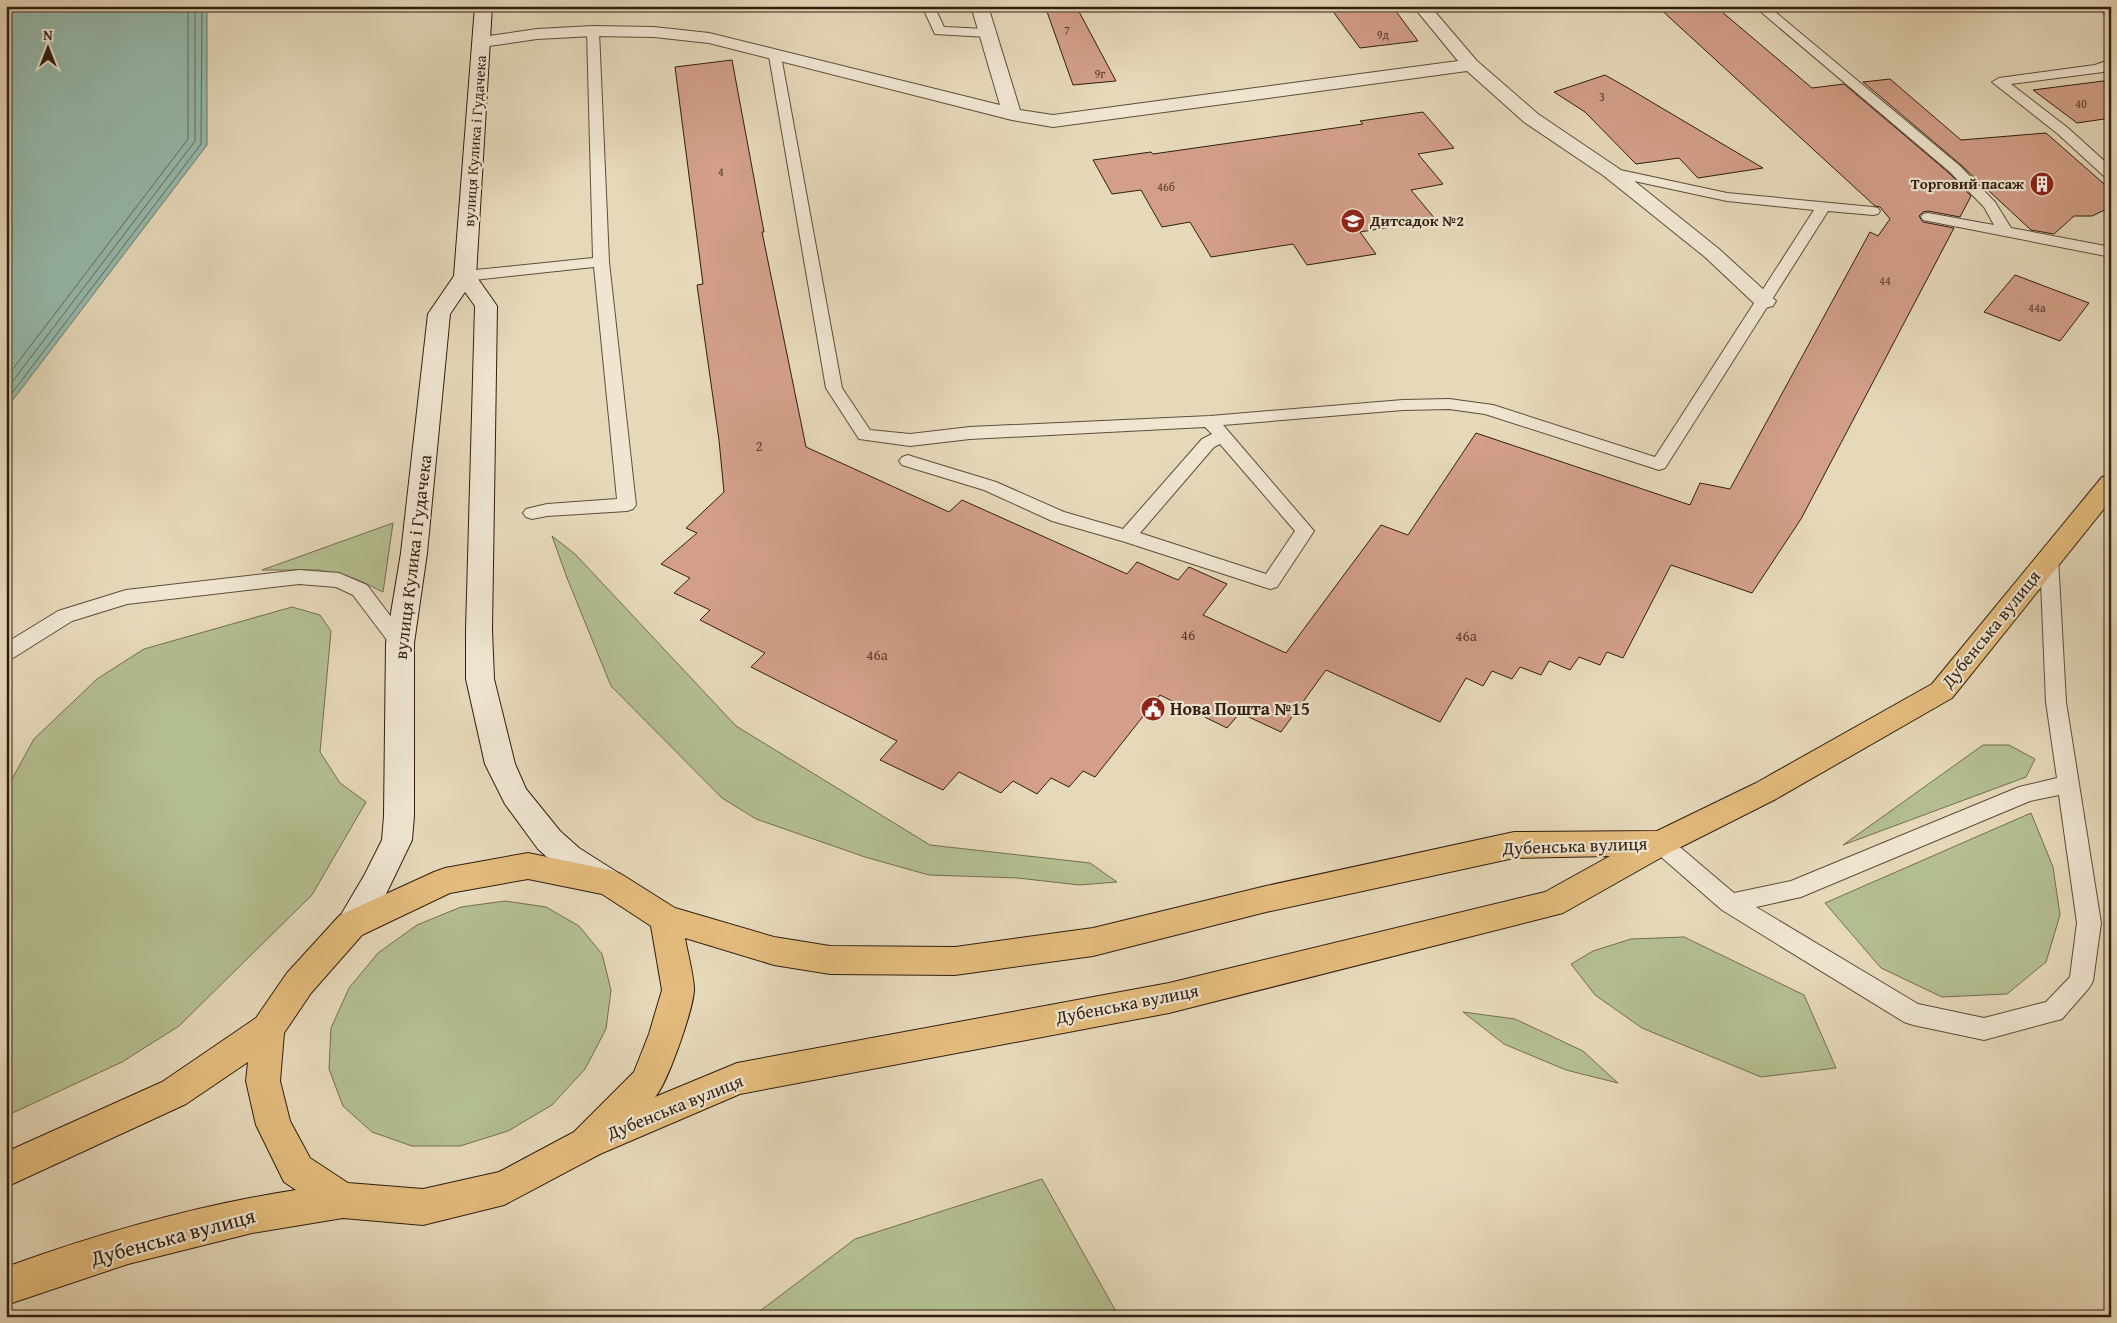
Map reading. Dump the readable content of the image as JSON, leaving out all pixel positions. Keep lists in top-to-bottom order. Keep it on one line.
{"streets":{"main road":["Дубенська вулиця"],"street":["вулиця Кулика і Гудачека"]},"places":{"building":["Торговий пасаж"],"school or university":["Дитсадок №2"],"public building":["Нова Пошта №15"]},"house_numbers":["7","9д","9г","3","40","4","46б","44","44а","2","46","46а","46а"],"north":"top"}
